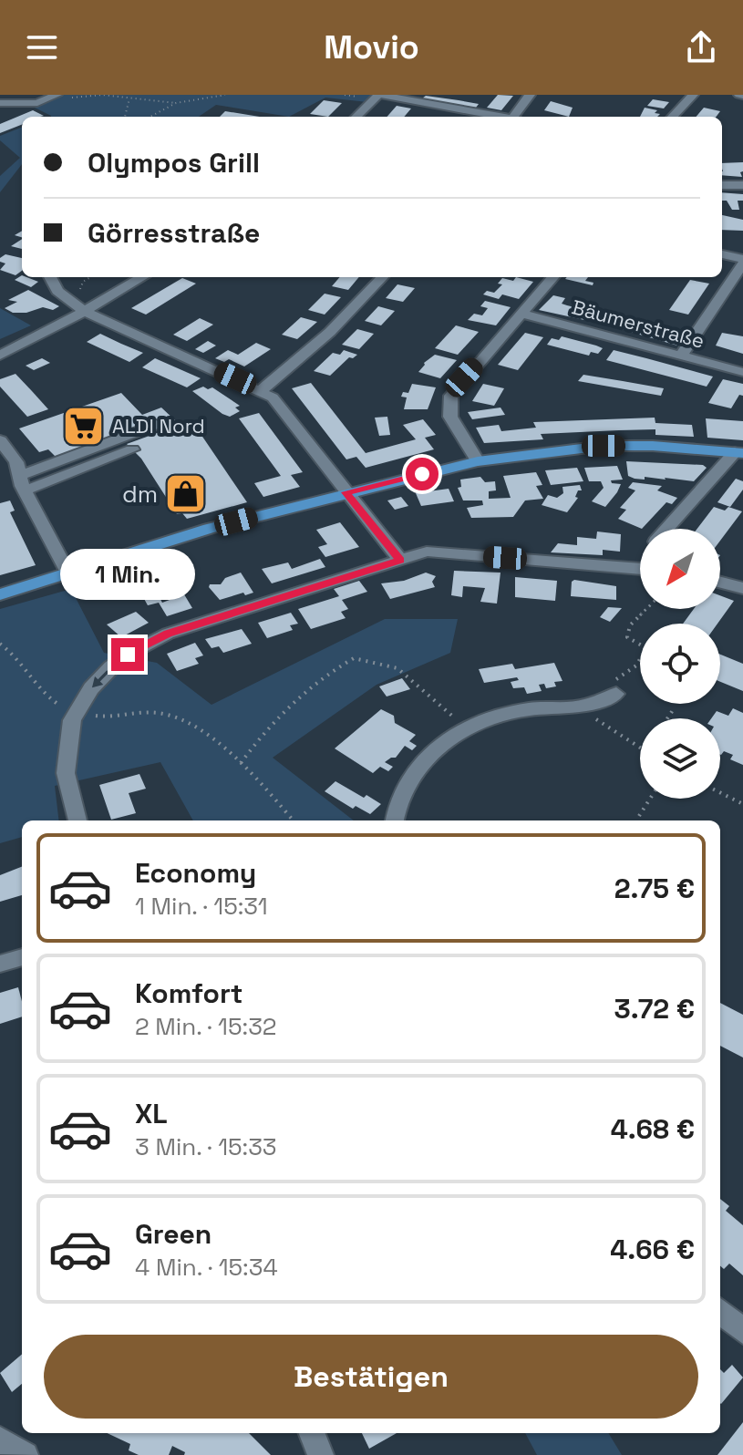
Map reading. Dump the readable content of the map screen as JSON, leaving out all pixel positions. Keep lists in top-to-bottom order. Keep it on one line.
{"streets":{"street":["Bäumerstraße"]},"places":{"supermarket":["ALDI Nord"],"shop":["dm"]},"north":"bottom left","page":{"header":"Movio","banner":["Olympos Grill","Görresstraße"],"bubble":"1 Min.","list":[{"name":"Economy","note":"1 Min. · 15:31","value":"2.75 €"},{"name":"Komfort","note":"2 Min. · 15:32","value":"3.72 €"},{"name":"XL","note":"3 Min. · 15:33","value":"4.68 €"},{"name":"Green","note":"4 Min. · 15:34","value":"4.66 €"}],"buttons":"Bestätigen"}}
